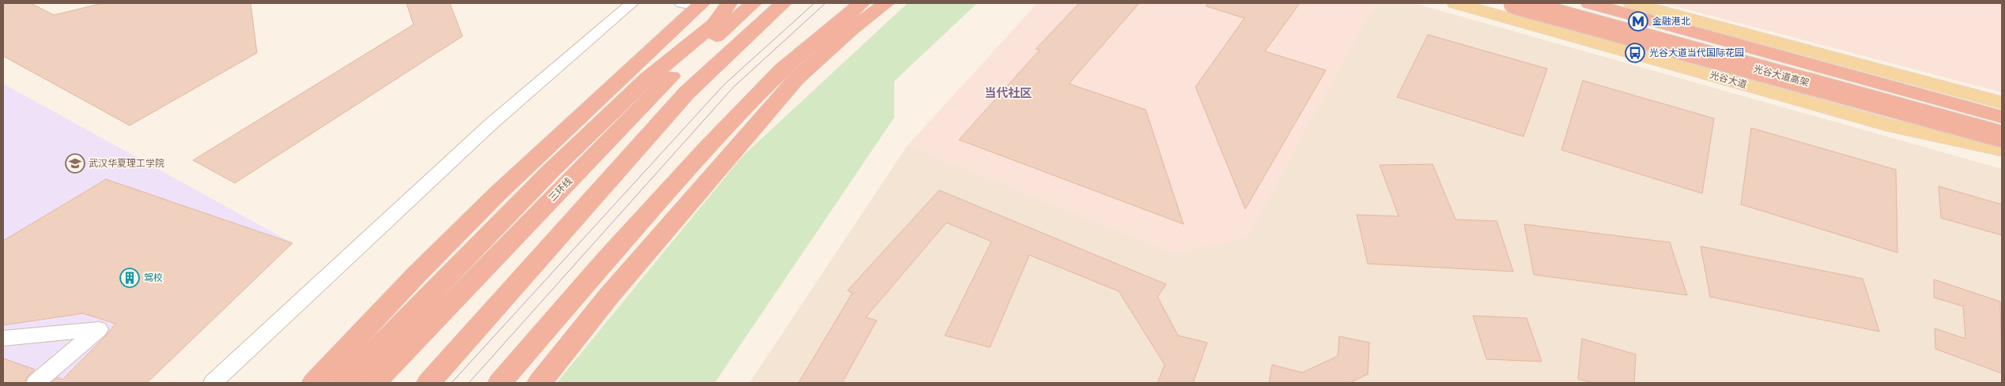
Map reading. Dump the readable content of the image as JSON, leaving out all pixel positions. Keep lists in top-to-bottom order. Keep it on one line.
{"streets":{"highway":["光谷大道高架","三环线"],"main road":["光谷大道"]},"districts":["当代社区"],"places":{"metro station":["金融港北"],"bus stop":["光谷大道当代国际花园"],"school or university":["武汉华夏理工学院"],"building":["驾校"]}}
